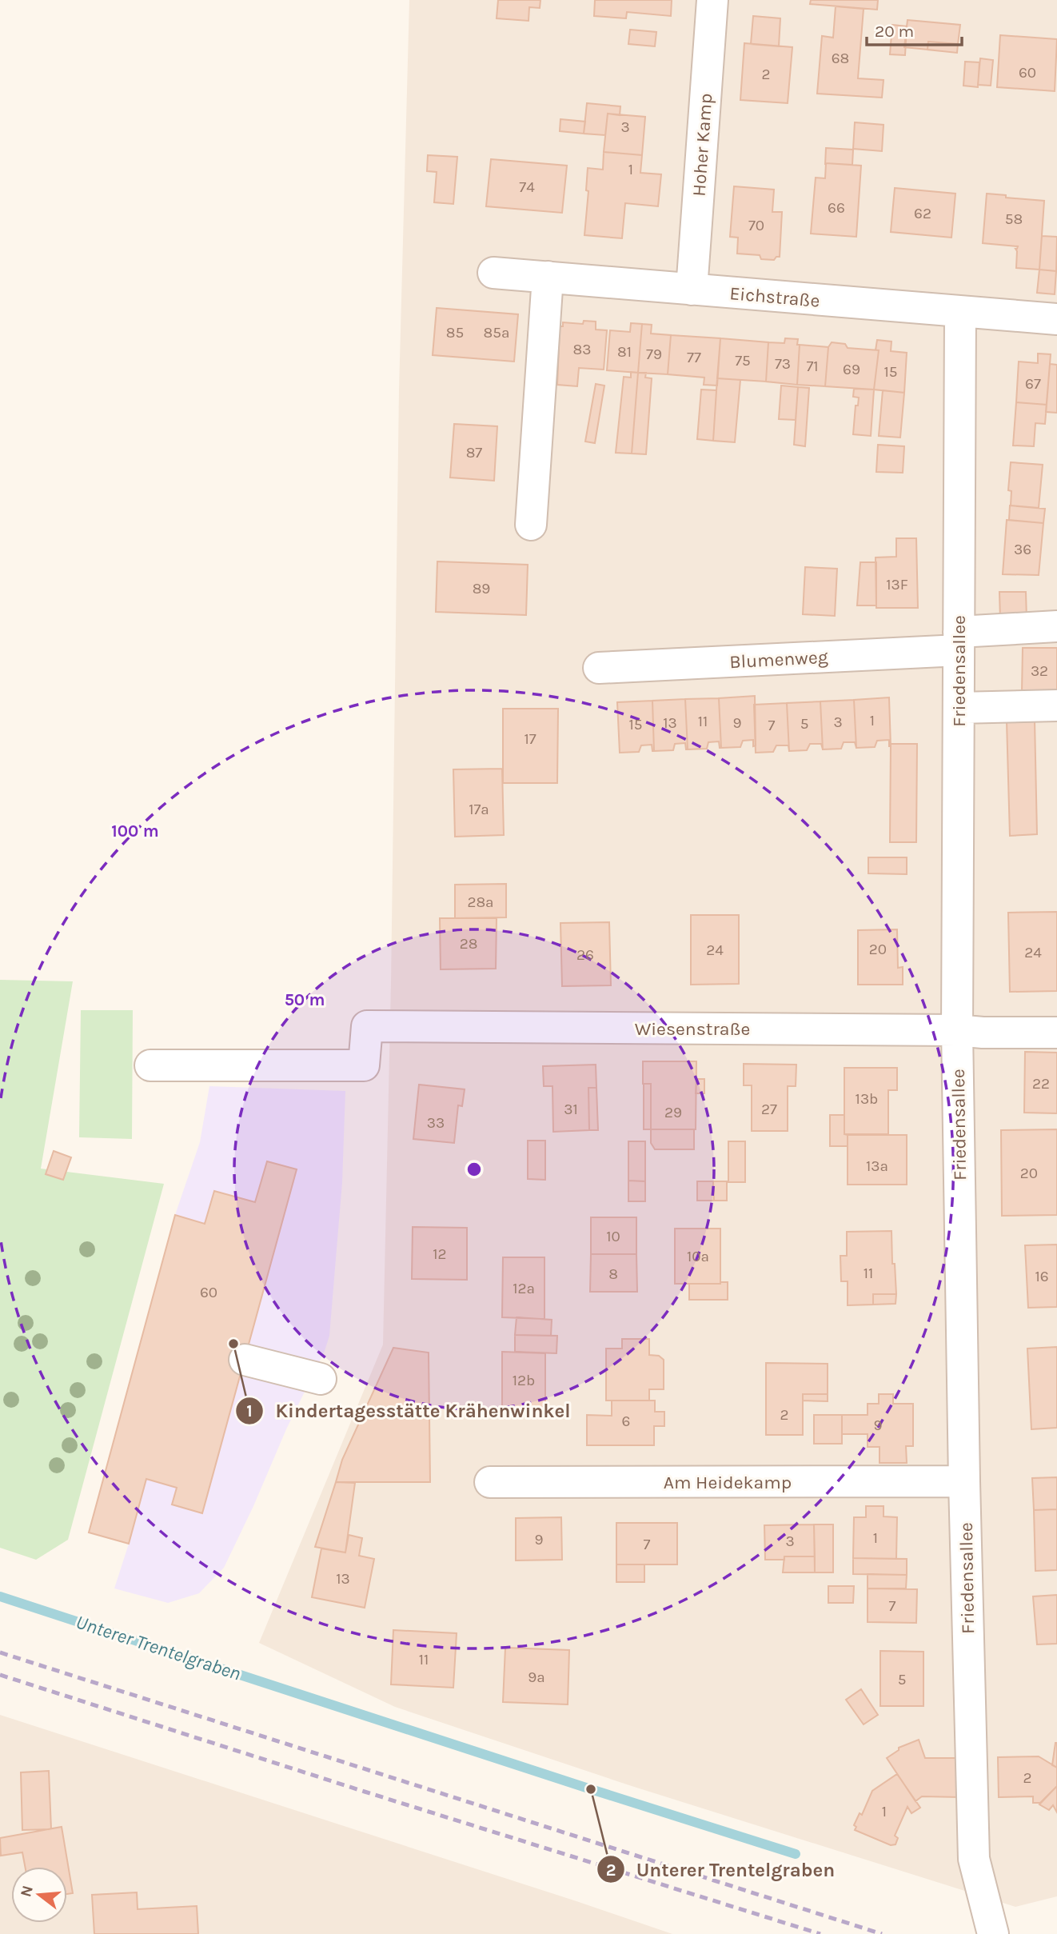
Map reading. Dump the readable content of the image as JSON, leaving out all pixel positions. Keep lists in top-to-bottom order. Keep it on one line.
{"streets":{"street":["Hoher Kamp","Eichstraße","Blumenweg","Friedensallee","Wiesenstraße","Am Heidekamp"]},"crossings":[["Hoher Kamp","Eichstraße"],["Eichstraße","Friedensallee"],["Blumenweg","Friedensallee"],["Friedensallee","Wiesenstraße"],["Friedensallee","Am Heidekamp"]],"water":["Unterer Trentelgraben"],"places":["Kindertagesstätte Krähenwinkel","Unterer Trentelgraben"],"house_numbers":["68","60","2","3","1","74","66","62","58","70","85","85a","83","81","79","77","75","73","71","69","15","67","87","36","13F","89","32","1","11","3","13","9","5","15","7","17","17a","28a","28","20","24","24","26","22","13b","31","27","29","33","13a","20","10","12","10a","11","8","16","12a","60","12b","2","6","9","1","9","3","7","13","7","11","9a","5","2","1"],"scale_bar":"20 m","north":"left","rings":["100 m","50 m"]}
